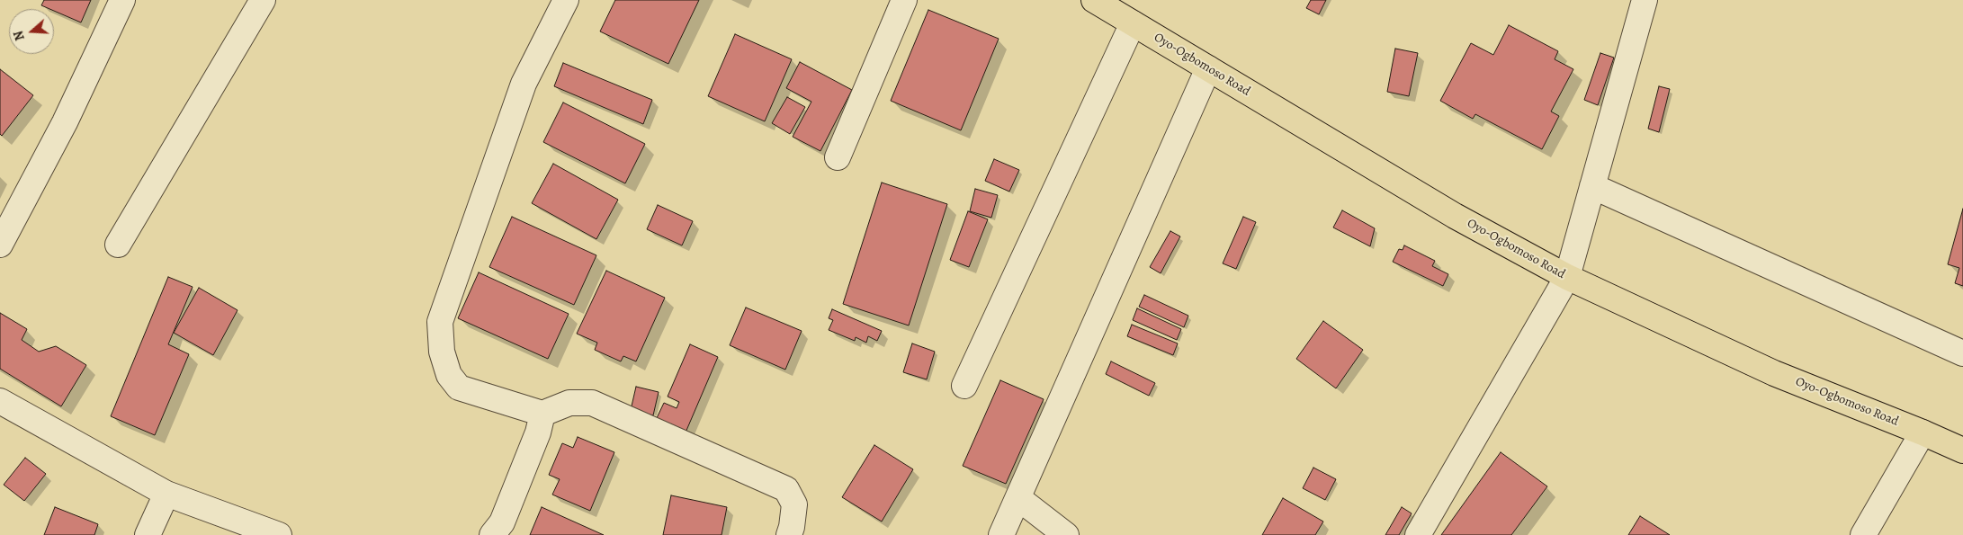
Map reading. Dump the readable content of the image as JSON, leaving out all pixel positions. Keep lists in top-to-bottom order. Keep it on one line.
{"streets":{"highway":["Oyo-Ogbomoso Road"]},"north":"left"}
